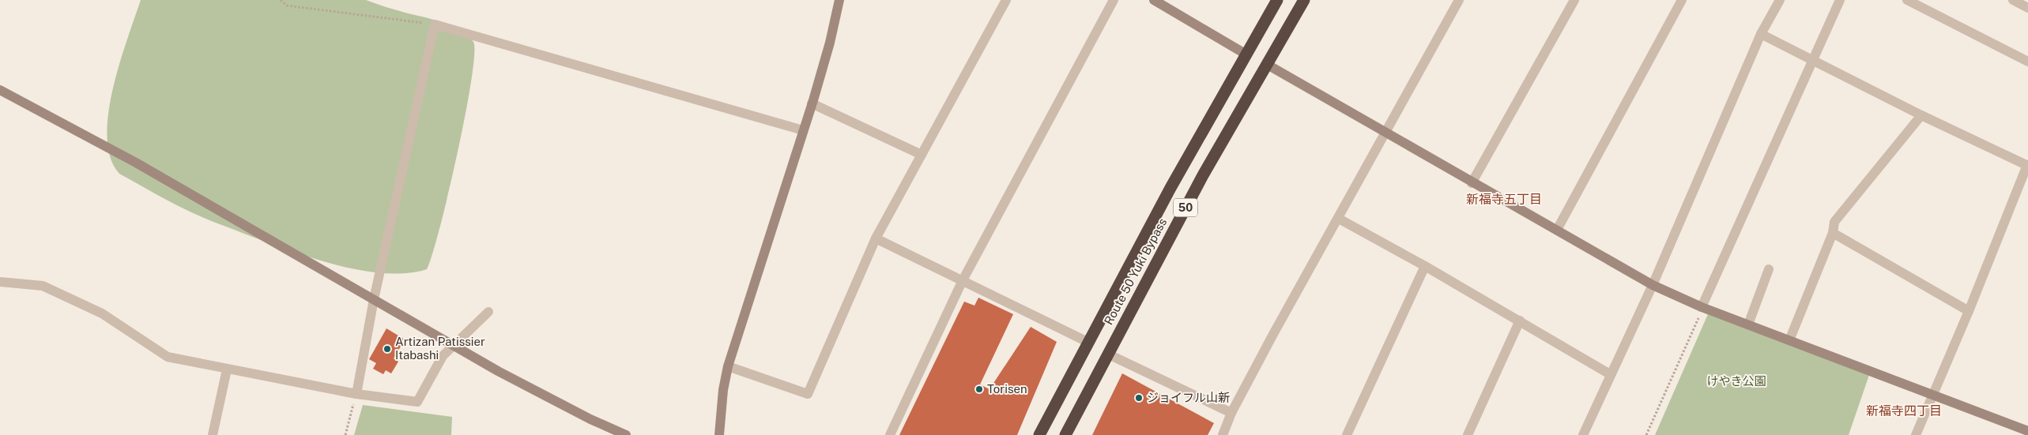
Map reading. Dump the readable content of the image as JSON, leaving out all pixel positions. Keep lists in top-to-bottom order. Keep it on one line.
{"streets":{"highway":["50","Route 50 Yuki Bypass"]},"districts":["新福寺五丁目","新福寺四丁目"],"parks":["けやき公園"],"places":["Artizan Patissier Itabashi","Torisen","ジョイフル山新"]}
